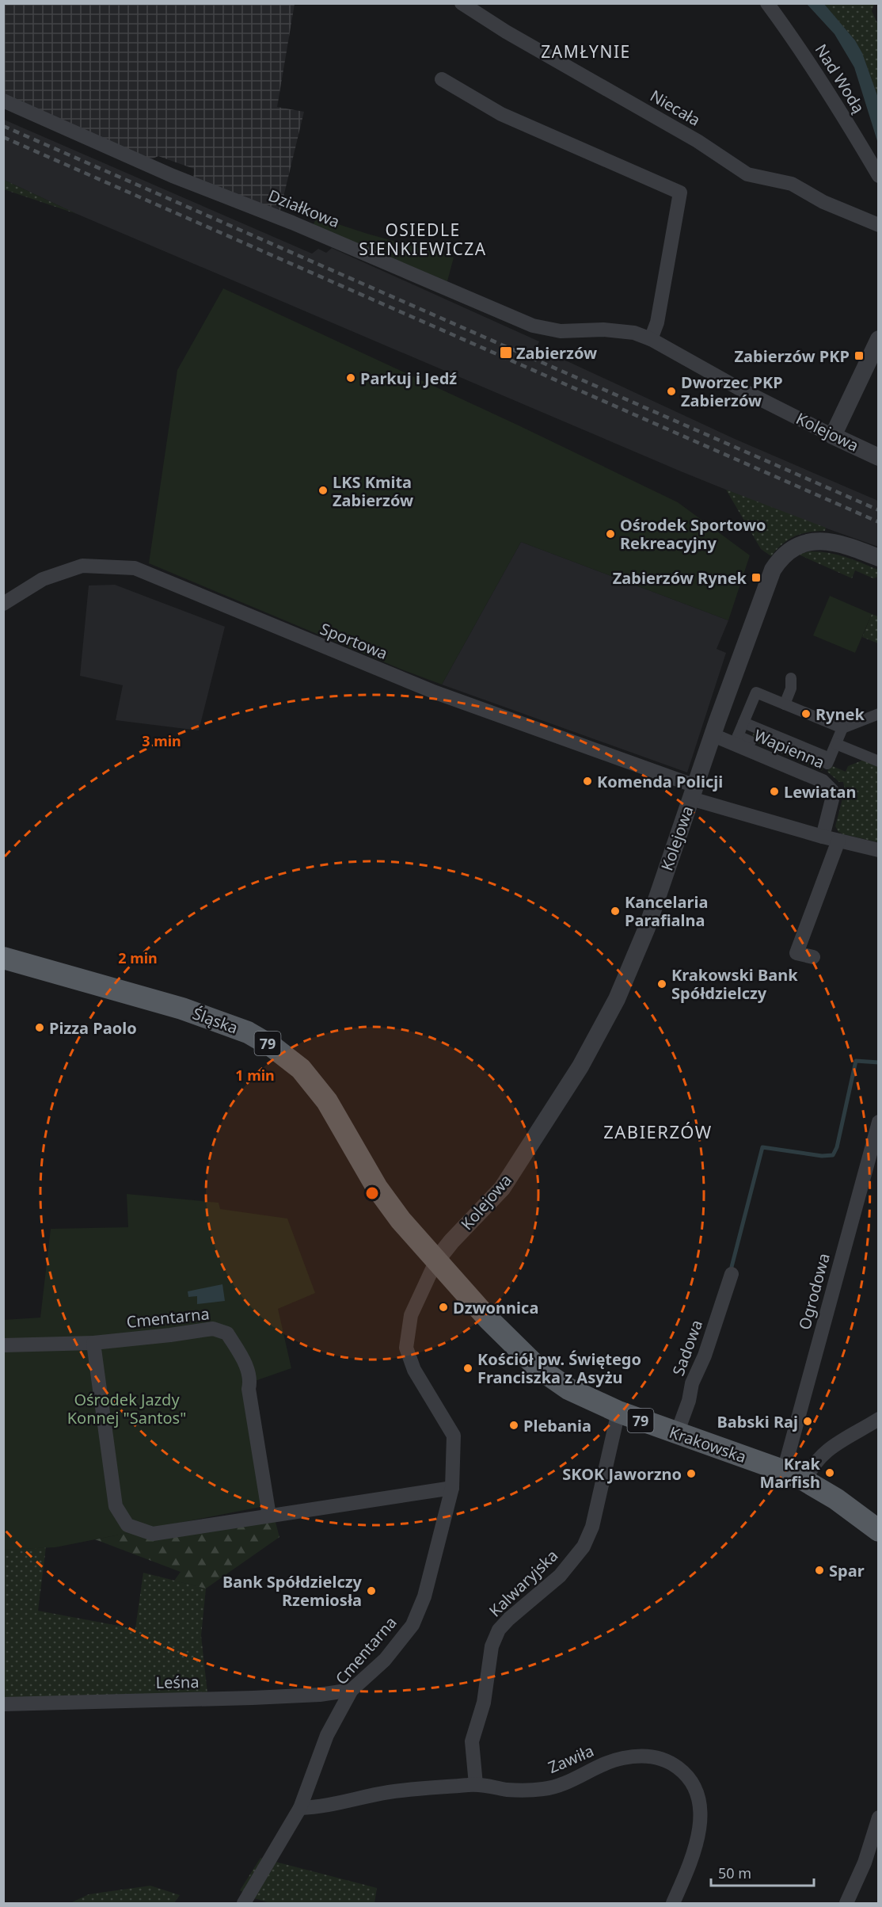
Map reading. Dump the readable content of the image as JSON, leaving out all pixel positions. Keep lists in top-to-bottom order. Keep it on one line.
{"streets":{"main road":["Śląska","79","Krakowska"],"street":["Nad Wodą","Niecała","Działkowa","Kolejowa","Sportowa","Wapienna","Ogrodowa","Cmentarna","Sadowa","Kalwaryjska","Leśna","Zawiła"]},"crossings":[["Działkowa","Kolejowa"],["Kolejowa","Sportowa"],["Kolejowa","Wapienna"],["Kolejowa","Śląska"],["Kolejowa","Cmentarna"],["Kolejowa","Krakowska"],["Śląska","Cmentarna"],["Śląska","Krakowska"],["Ogrodowa","Krakowska"],["Cmentarna","Krakowska"],["Cmentarna","Leśna"],["Cmentarna","Zawiła"],["Sadowa","Krakowska"],["Krakowska","Kalwaryjska"],["Kalwaryjska","Zawiła"]],"districts":["ZAMŁYNIE","OSIEDLE SIENKIEWICZA","ZABIERZÓW"],"parks":["Ośrodek Jazdy Konnej \"Santos\""],"places":{"transit":["Zabierzów","Zabierzów PKP","Zabierzów Rynek"],"other":["Parkuj i Jedź","Dworzec PKP Zabierzów","LKS Kmita Zabierzów","Ośrodek Sportowo Rekreacyjny","Rynek","Komenda Policji","Lewiatan","Kancelaria Parafialna","Krakowski Bank Spółdzielczy","Pizza Paolo","Dzwonnica","Kościół pw. Świętego Franciszka z Asyżu","Babski Raj","Plebania","Krak Marfish","SKOK Jaworzno","Spar","Bank Spółdzielczy Rzemiosła"]},"scale_bar":"50 m","rings":["3 min","2 min","1 min"]}
